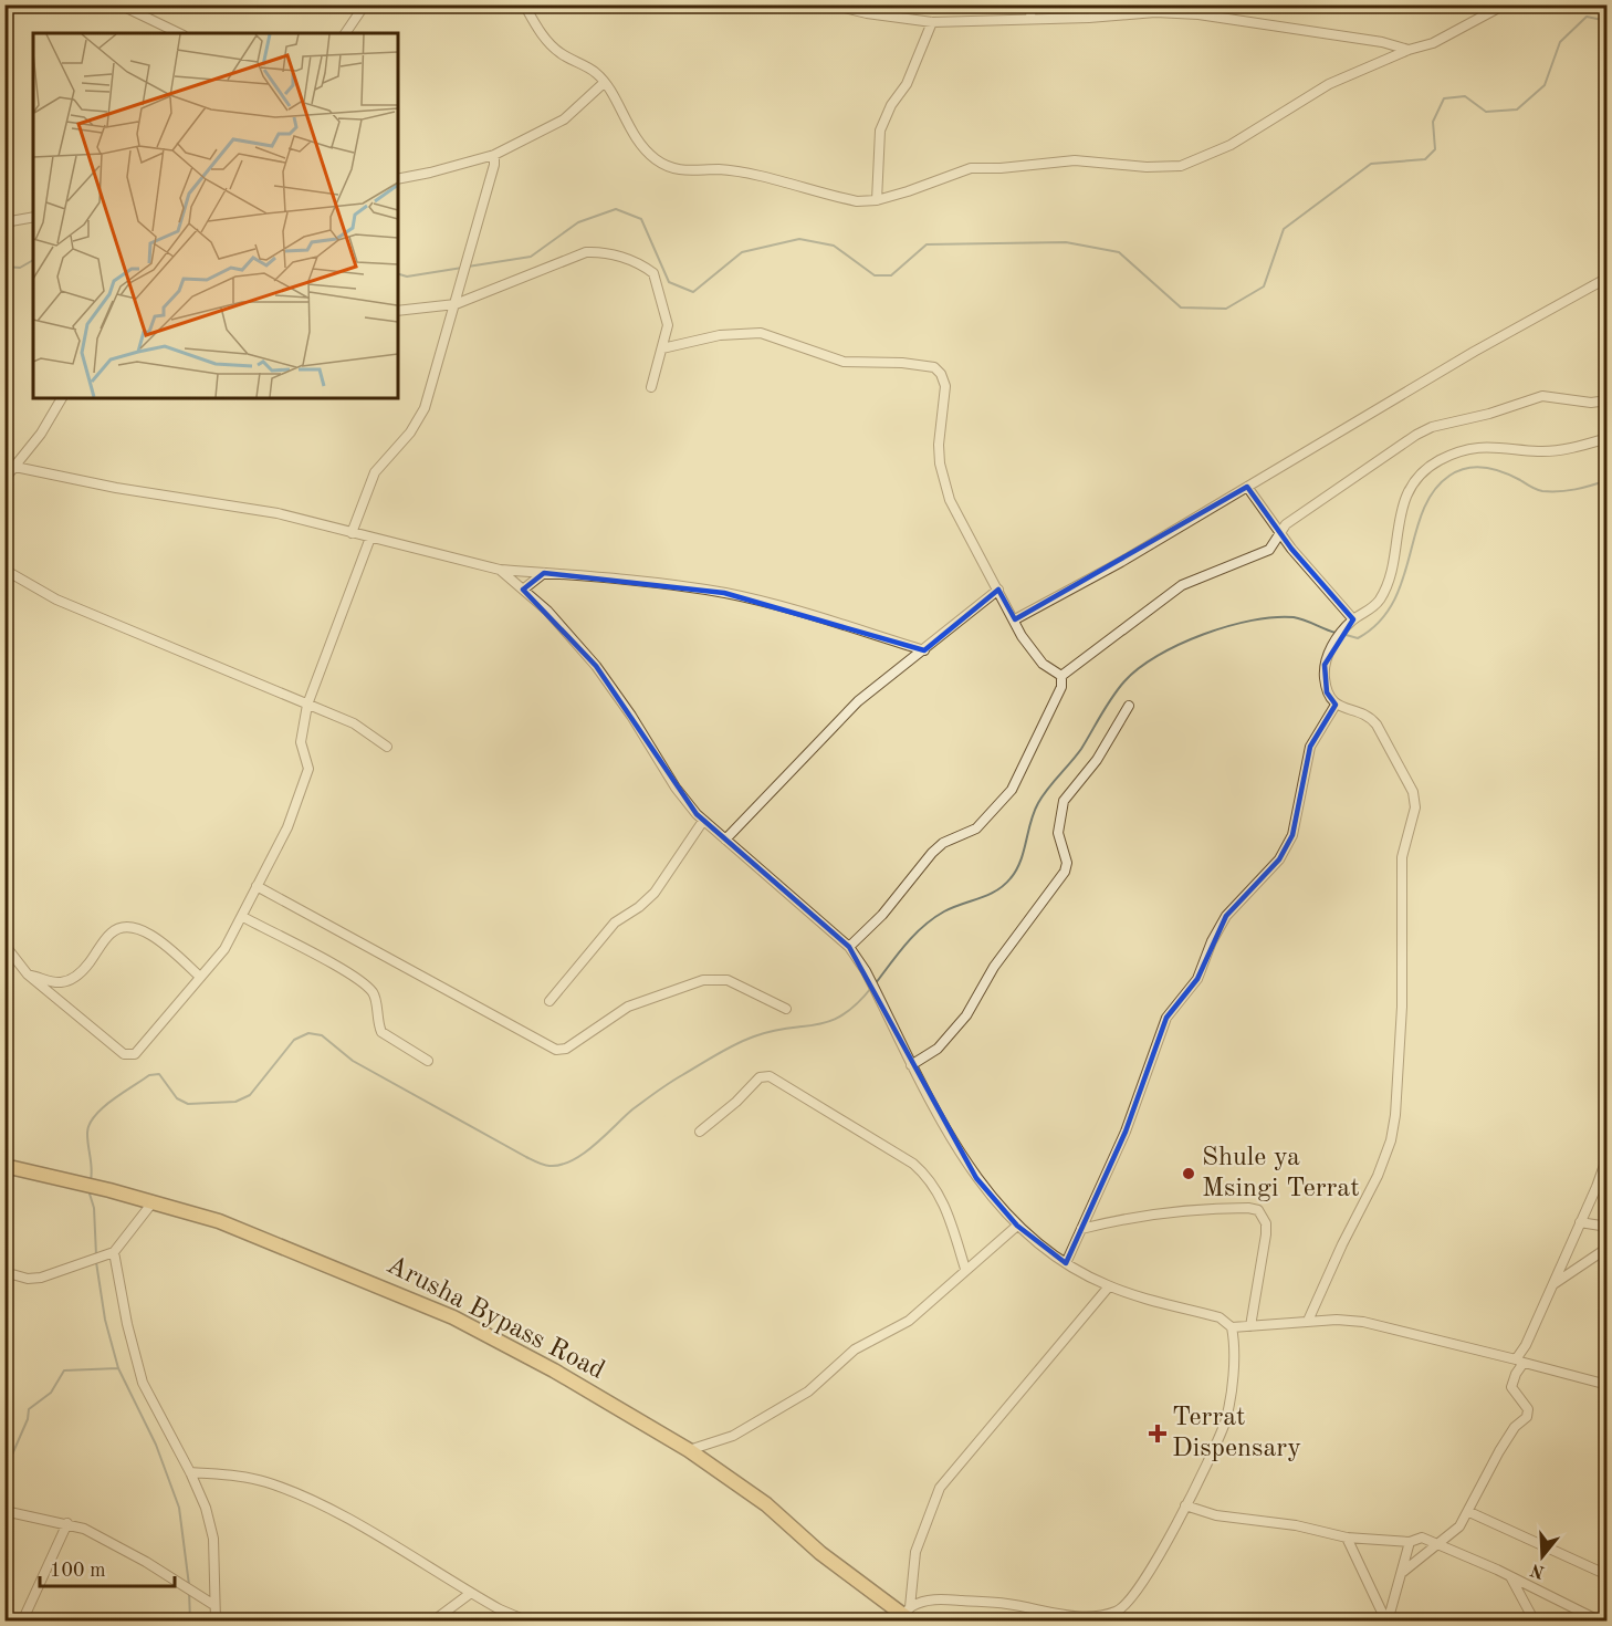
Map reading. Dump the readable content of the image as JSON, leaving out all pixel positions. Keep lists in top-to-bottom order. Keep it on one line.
{"streets":{"main road":["Arusha Bypass Road"]},"places":{"other":["Shule ya Msingi Terrat"],"health":["Terrat Dispensary"]},"scale_bar":"100 m","north":"bottom"}
